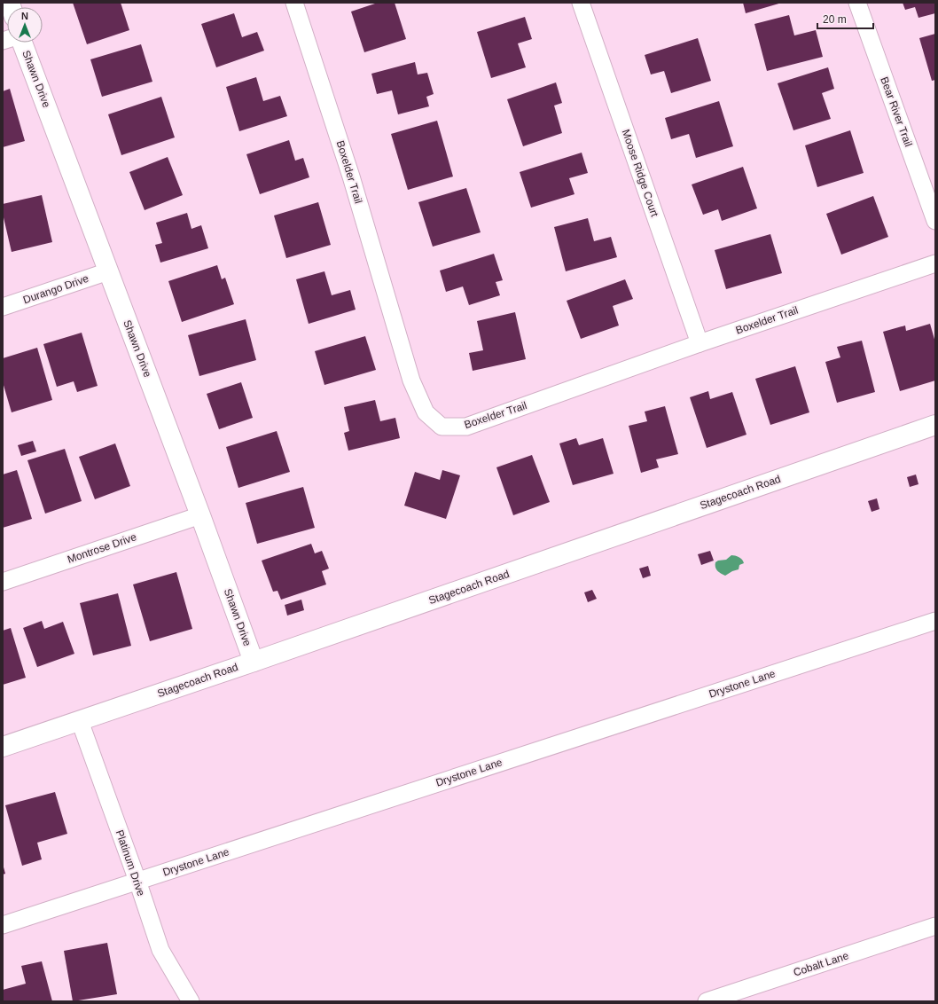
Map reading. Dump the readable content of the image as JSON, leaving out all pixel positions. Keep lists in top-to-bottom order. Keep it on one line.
{"streets":{"main road":["Shawn Drive","Stagecoach Road"],"street":["Bear River Trail","Boxelder Trail","Moose Ridge Court","Durango Drive","Montrose Drive","Drystone Lane","Platinum Drive","Cobalt Lane"]},"crossings":[["Shawn Drive","Durango Drive"],["Shawn Drive","Stagecoach Road"],["Shawn Drive","Montrose Drive"],["Boxelder Trail","Moose Ridge Court"],["Stagecoach Road","Platinum Drive"],["Drystone Lane","Platinum Drive"]],"scale_bar":"20 m","north":"top"}
